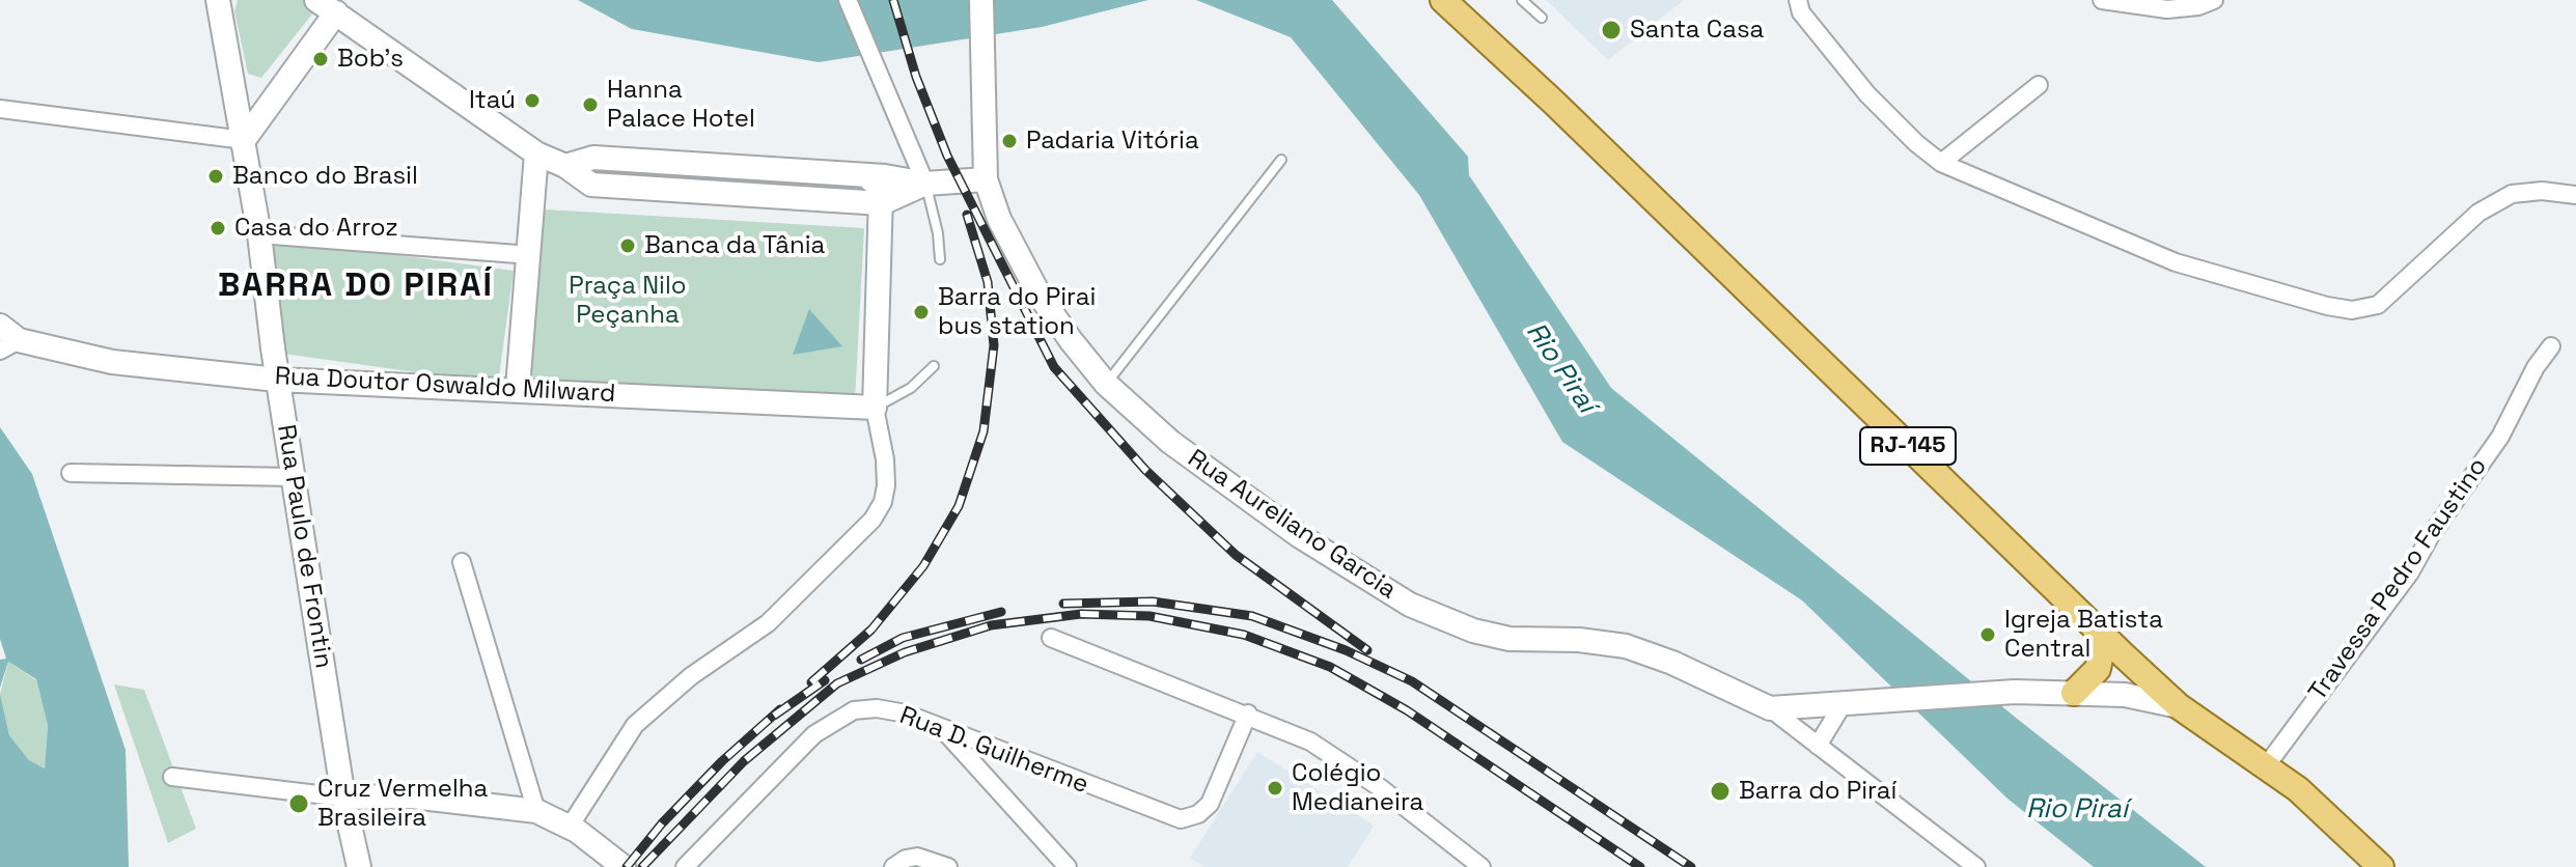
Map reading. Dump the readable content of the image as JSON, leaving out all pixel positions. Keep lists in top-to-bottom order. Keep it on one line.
{"streets":{"main road":["RJ-145"],"street":["Rua Doutor Oswaldo Milward","Rua Aureliano Garcia","Rua Paulo de Frontin","Travessa Pedro Faustino","Rua D. Guilherme"]},"crossings":[["Rua Doutor Oswaldo Milward","Rua Paulo de Frontin"],["RJ-145","Travessa Pedro Faustino"]],"districts":["BARRA DO PIRAÍ"],"water":["Rio Piraí"],"parks":["Praça Nilo Peçanha"],"places":["Santa Casa","Bob's","Itaú","Hanna Palace Hotel","Padaria Vitória","Banco do Brasil","Casa do Arroz","Banca da Tânia","Barra do Pirai bus station","Igreja Batista Central","Colégio Medianeira","Barra do Piraí","Cruz Vermelha Brasileira"]}
